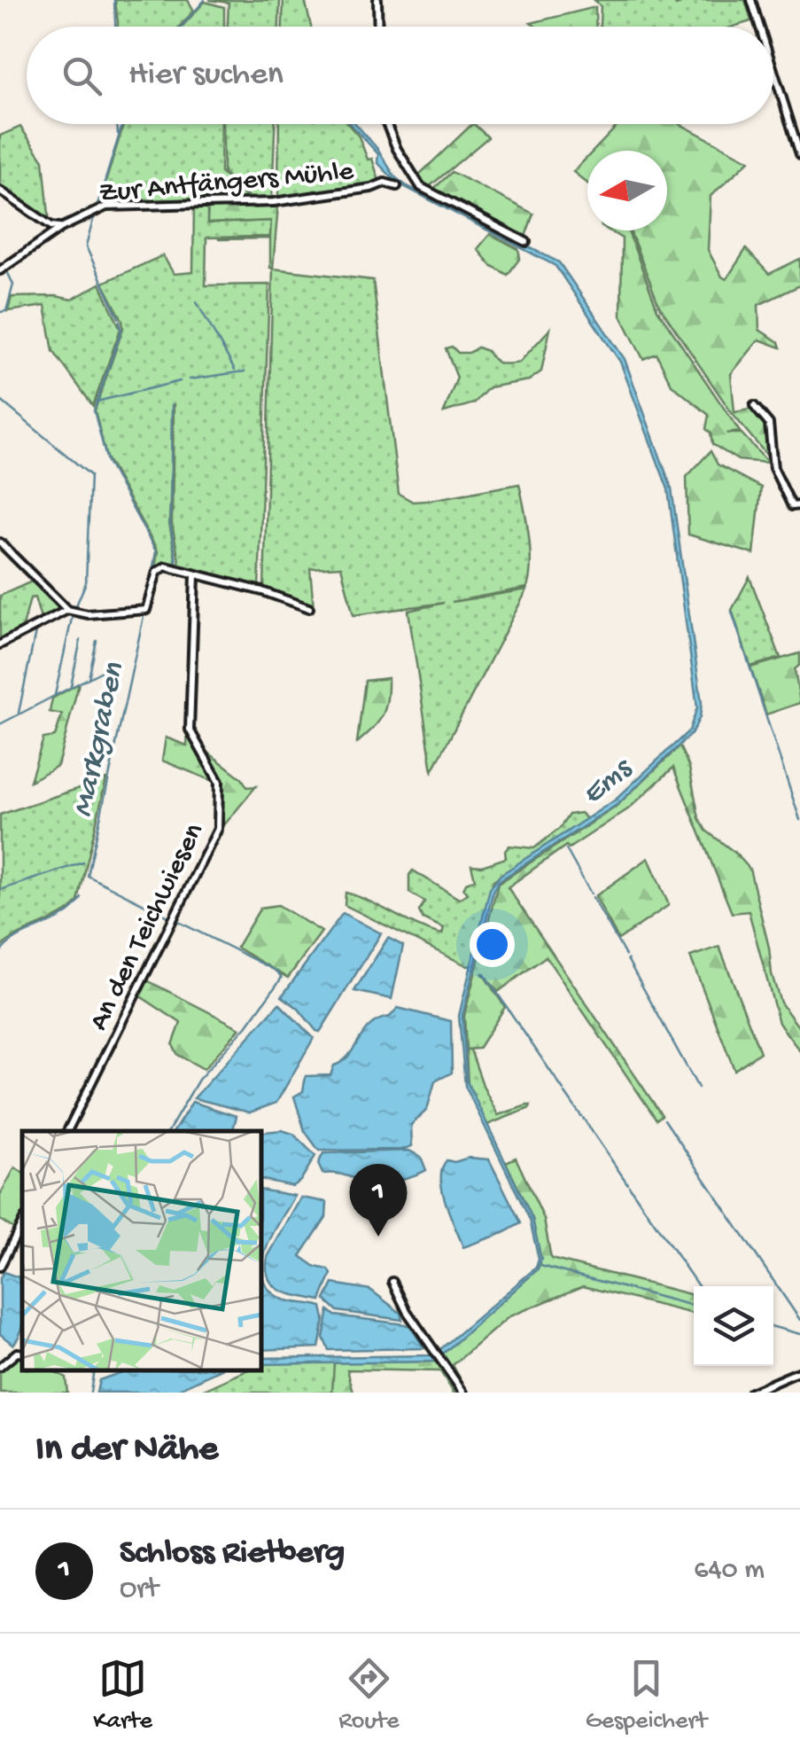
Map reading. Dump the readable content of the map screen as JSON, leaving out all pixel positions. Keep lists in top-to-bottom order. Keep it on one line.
{"streets":{"street":["Zur Antfängers Mühle","An den Teichwiesen"]},"water":["Markgraben","Ems"],"north":"left","page":{"search":"Hier suchen","pins":"1","heading":"In der Nähe","list":[{"mark":"1","name":"Schloss Rietberg","note":"Ort","value":"640 m"}],"nav":["Karte","Route","Gespeichert"]}}
